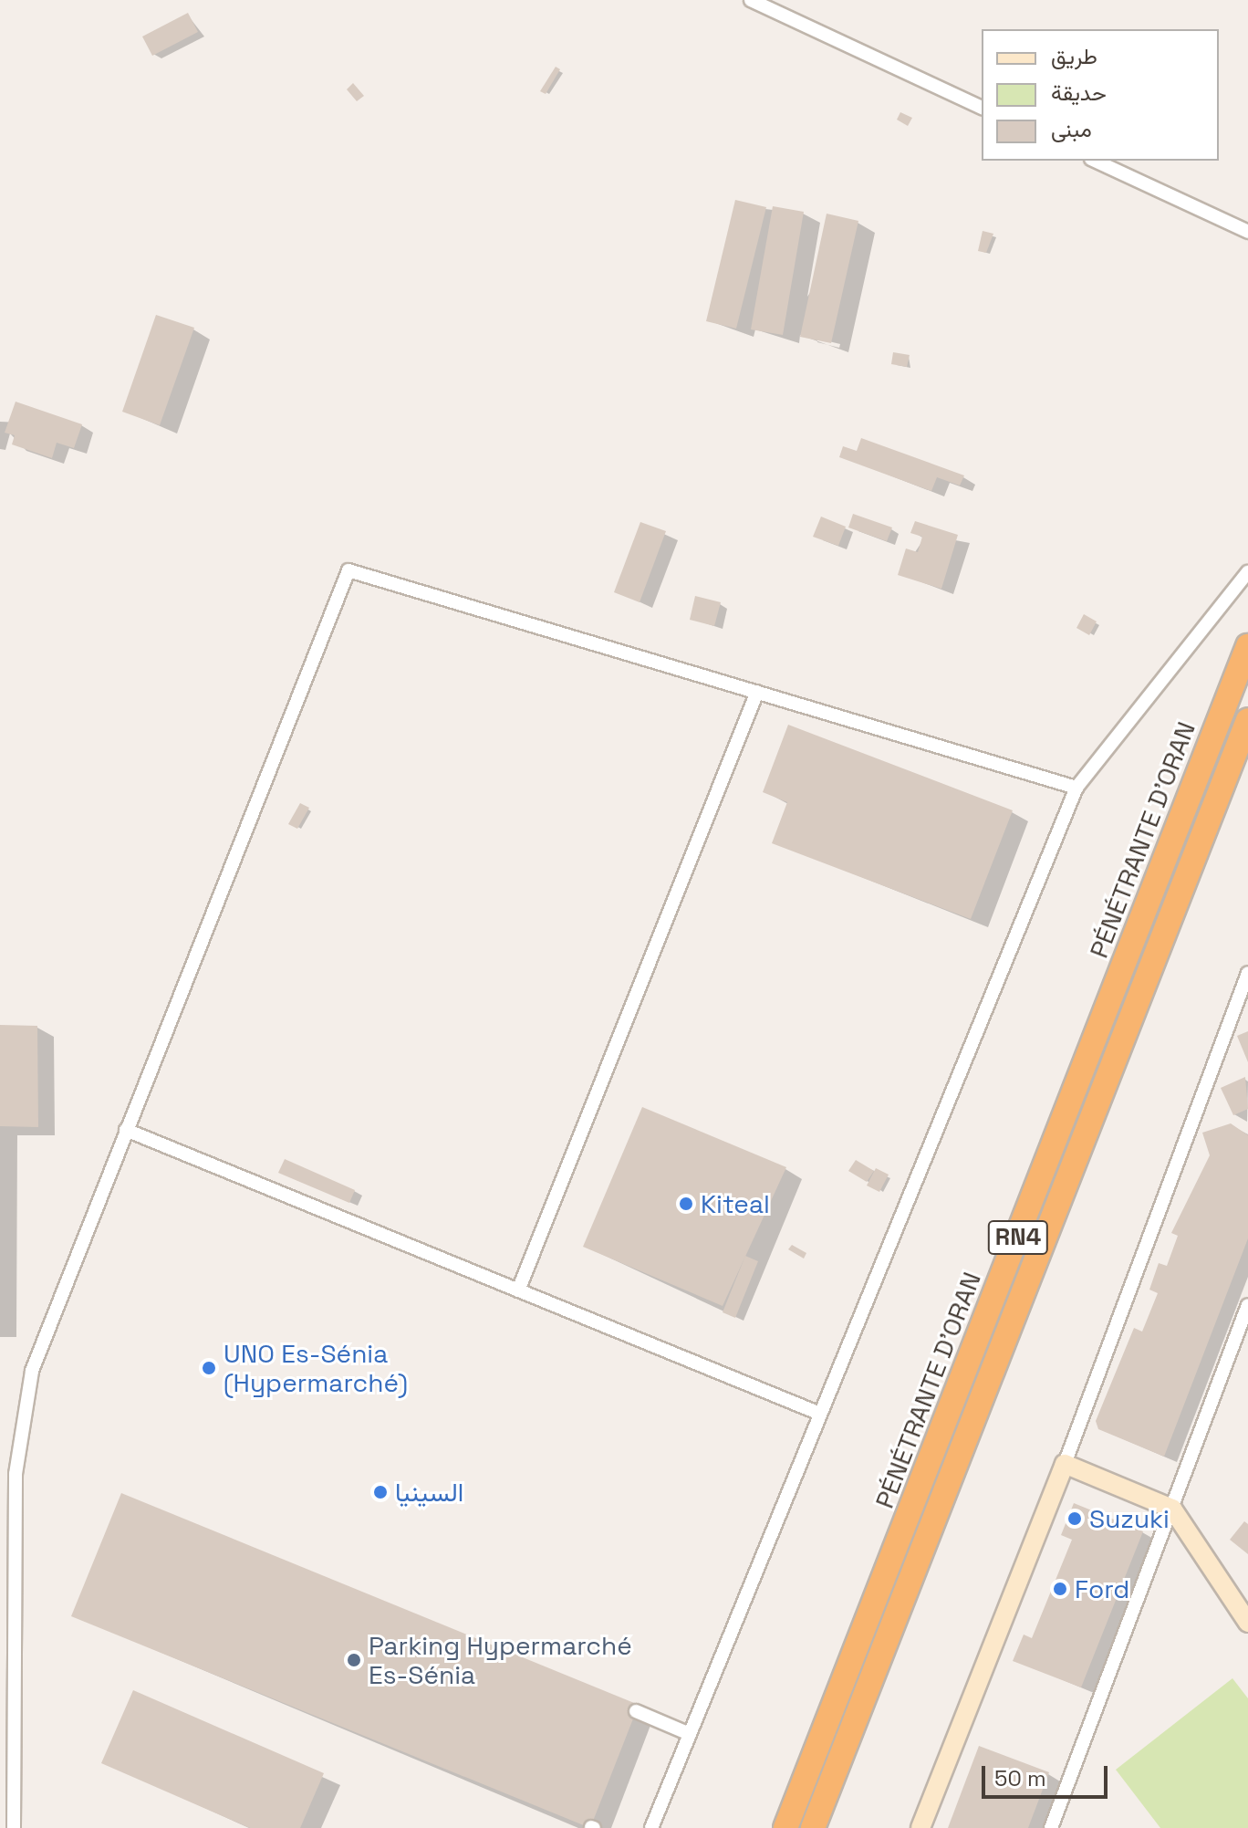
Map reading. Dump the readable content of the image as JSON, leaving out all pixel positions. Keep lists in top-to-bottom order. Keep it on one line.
{"streets":{"highway":["PÉNÉTRANTE D'ORAN","RN4"]},"places":["Kiteal","UNO Es-Sénia (Hypermarché)","السينيا","Suzuki","Ford","Parking Hypermarché Es-Sénia"],"legend":["طريق","حديقة","مبنى"],"scale_bar":"50 m"}
